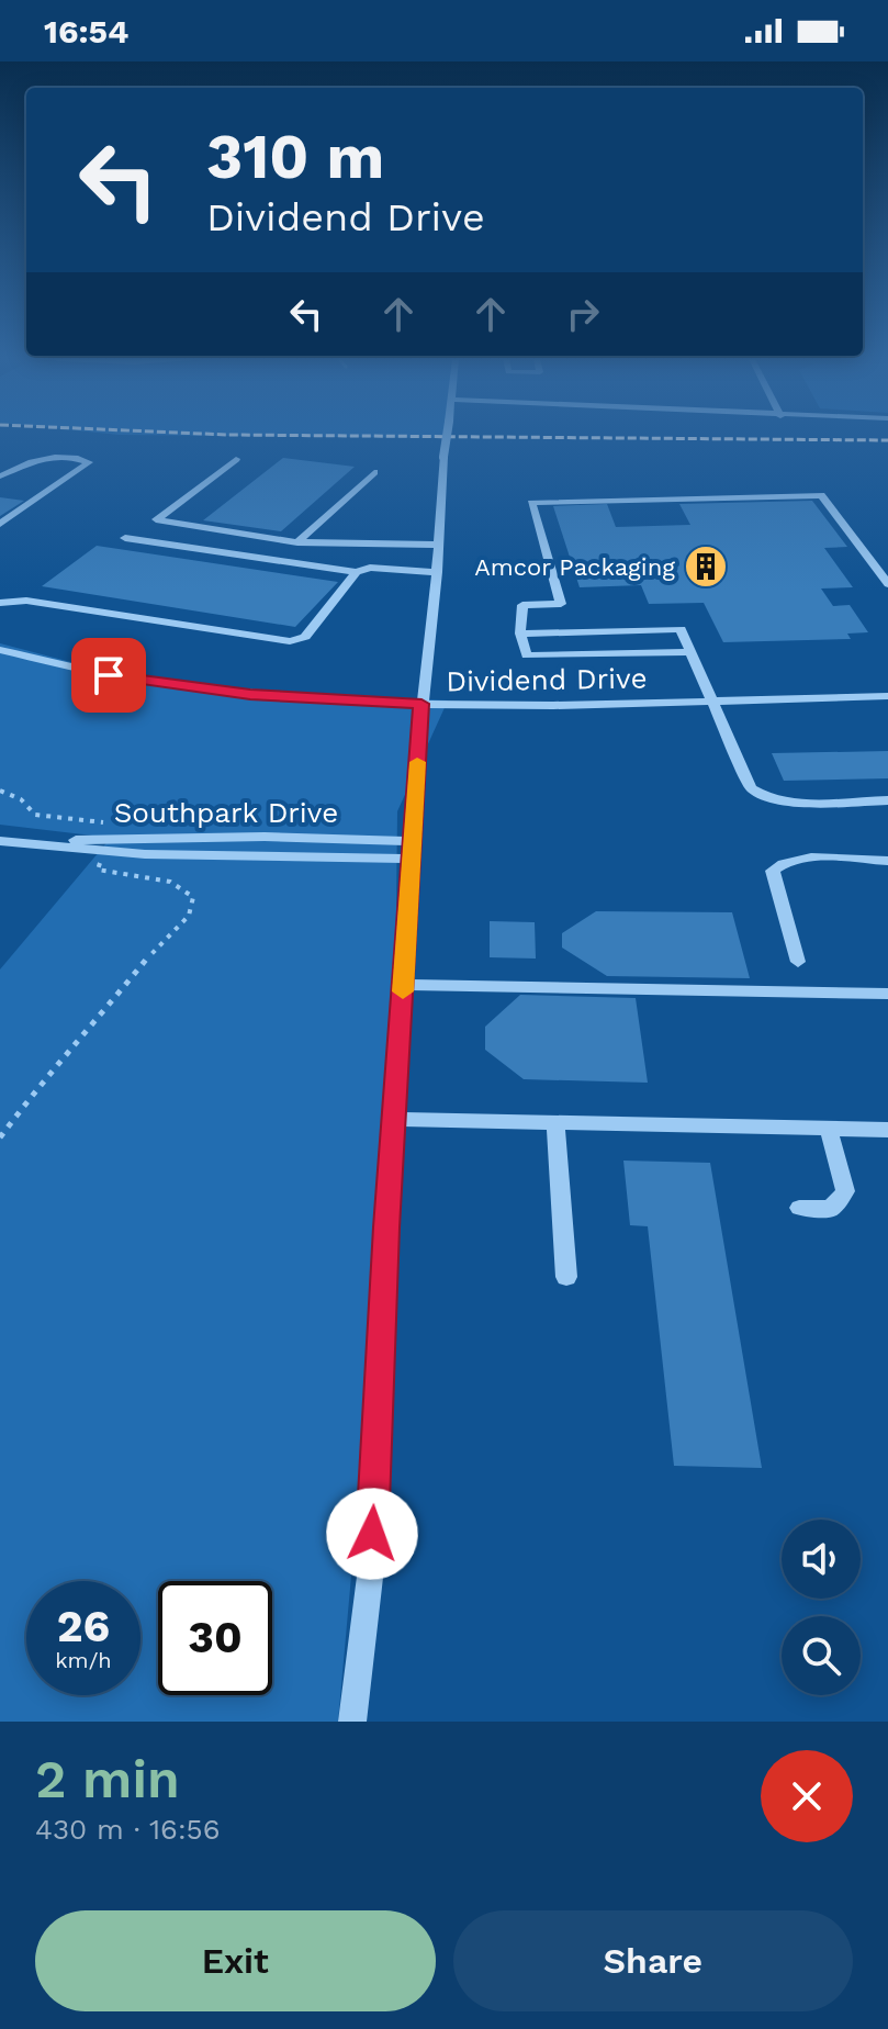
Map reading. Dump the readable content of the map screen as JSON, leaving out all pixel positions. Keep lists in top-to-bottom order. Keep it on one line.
{"streets":{"street":["Dividend Drive","Southpark Drive"]},"places":{"building":["Amcor Packaging"]},"page":{"status":"16:54","turn":["310 m","Dividend Drive"],"speed":"26 km/h","limit":"30","heading":["2 min","430 m · 16:56"],"buttons":["Exit","Share"]}}
